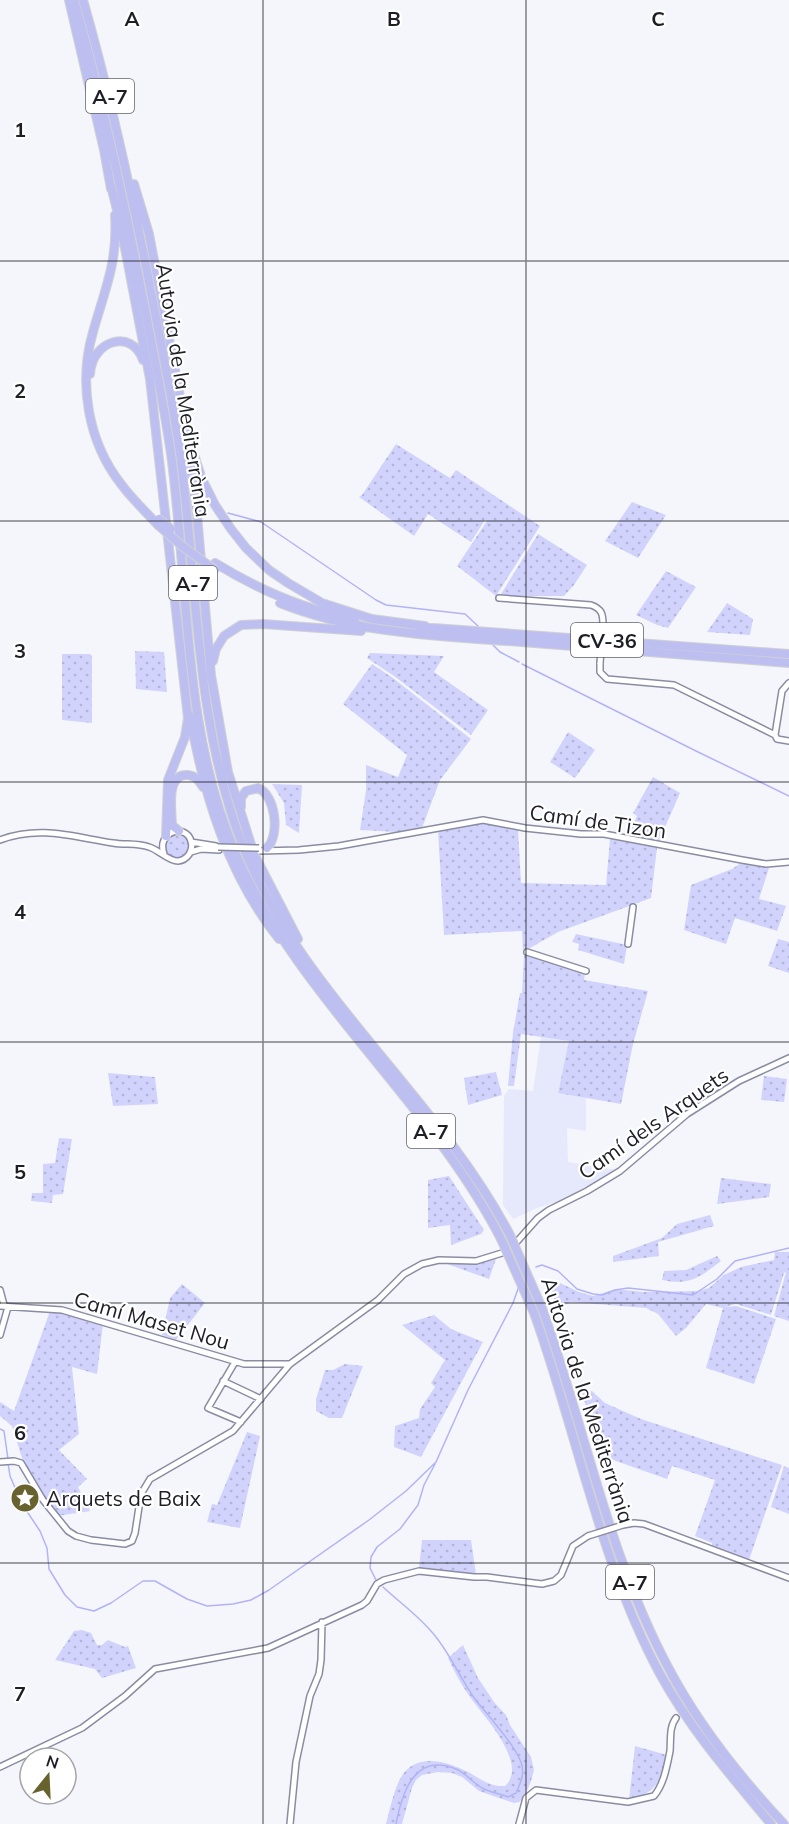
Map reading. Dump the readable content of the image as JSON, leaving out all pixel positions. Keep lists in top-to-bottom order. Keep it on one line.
{"streets":{"highway":["A-7","Autovia de la Mediterrània","CV-36"],"street":["Camí de Tizon","Camí dels Arquets","Camí Maset Nou"]},"crossings":[["Camí dels Arquets","Camí Maset Nou"]],"places":{"place":["Arquets de Baix"]},"north":"top","grid":{"columns":["A","B","C"],"rows":["1","2","3","4","5","6","7"]}}
